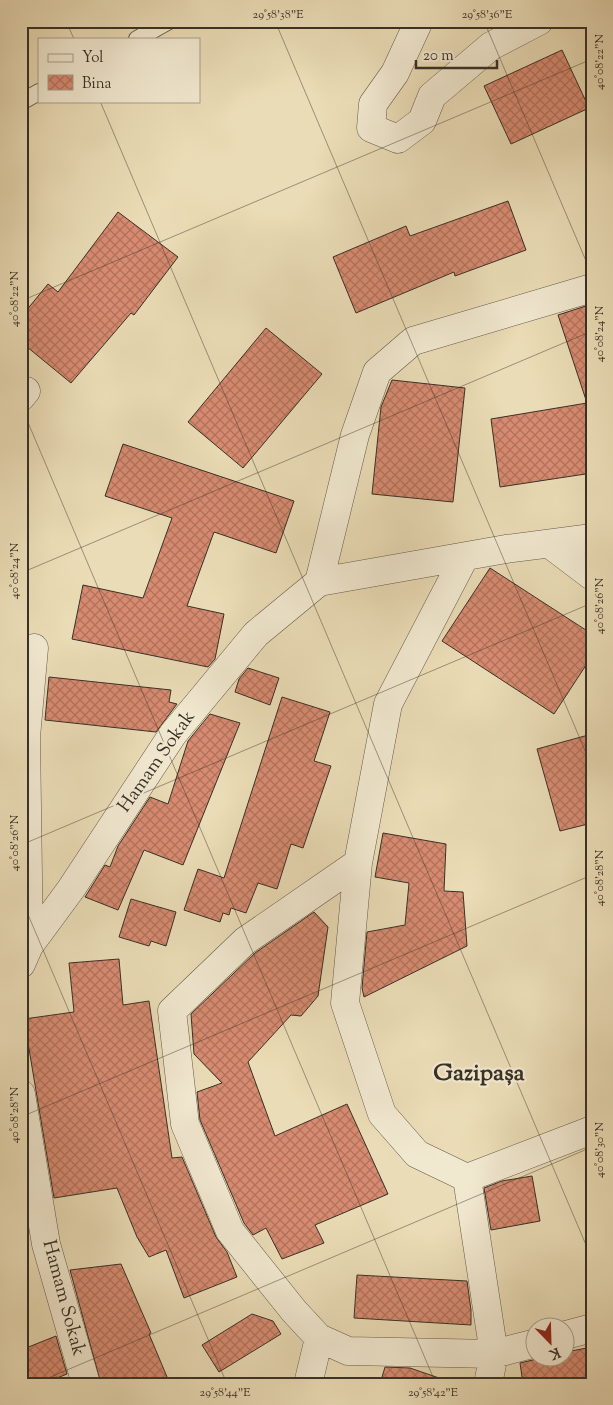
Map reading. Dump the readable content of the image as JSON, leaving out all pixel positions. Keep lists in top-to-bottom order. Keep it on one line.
{"streets":{"street":["Hamam Sokak"]},"districts":["Gazipaşa"],"legend":["Yol","Bina"],"scale_bar":"20 m","north":"bottom right","coordinates":["29°58'38\"E","29°58'36\"E","40°08'22\"N","40°08'24\"N","40°08'26\"N","40°08'28\"N","40°08'30\"N","29°58'44\"E","29°58'42\"E"]}
